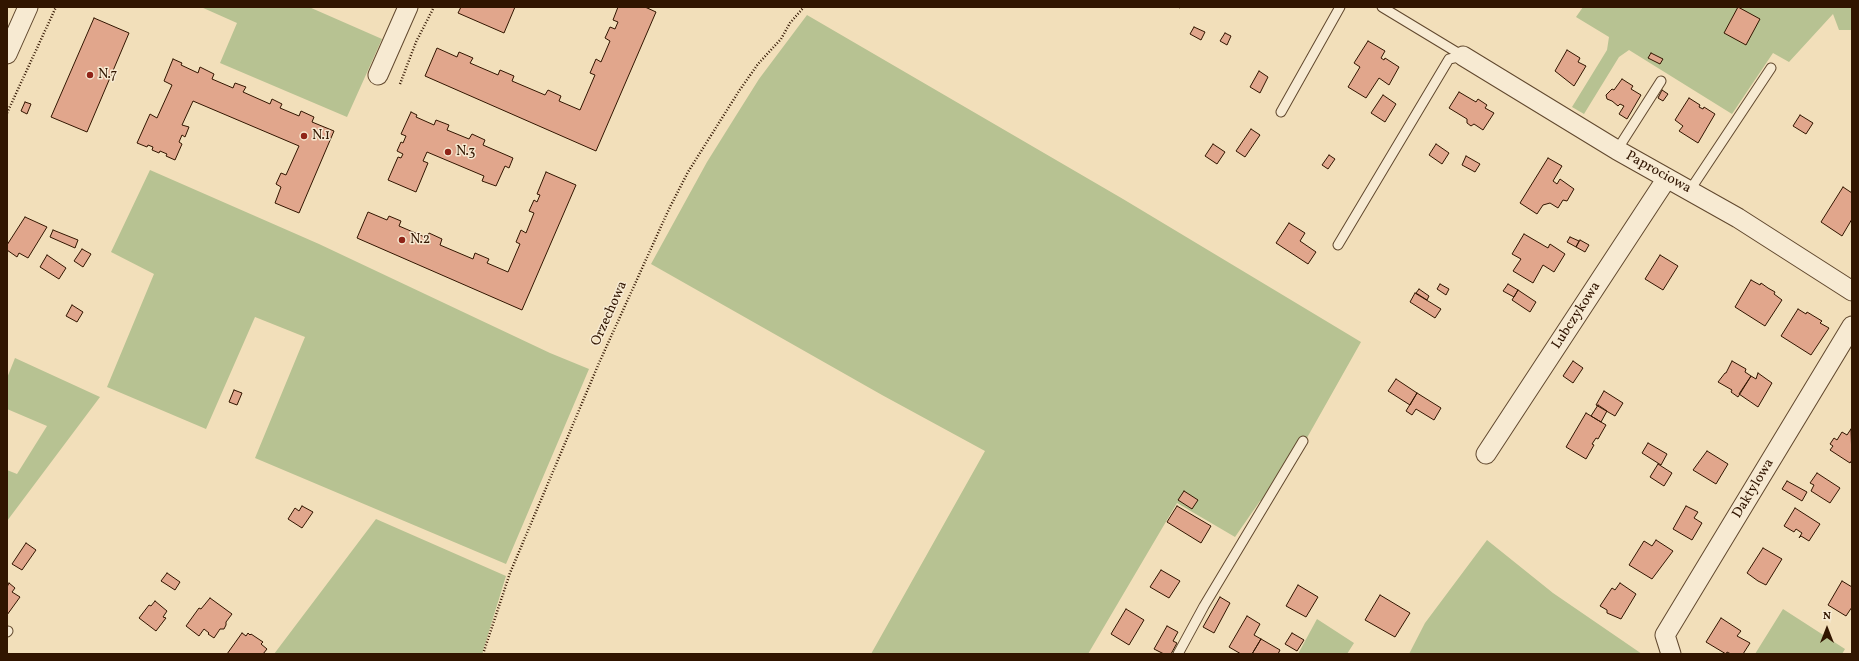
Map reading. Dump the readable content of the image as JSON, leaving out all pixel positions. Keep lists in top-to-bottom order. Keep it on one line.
{"streets":{"street":["Paprociowa","Lubczykowa","Daktylowa"],"path":["Orzechowa"]},"crossings":[["Paprociowa","Lubczykowa"]],"places":["N.7","N.1","N.3","N.2"],"north":"top"}
